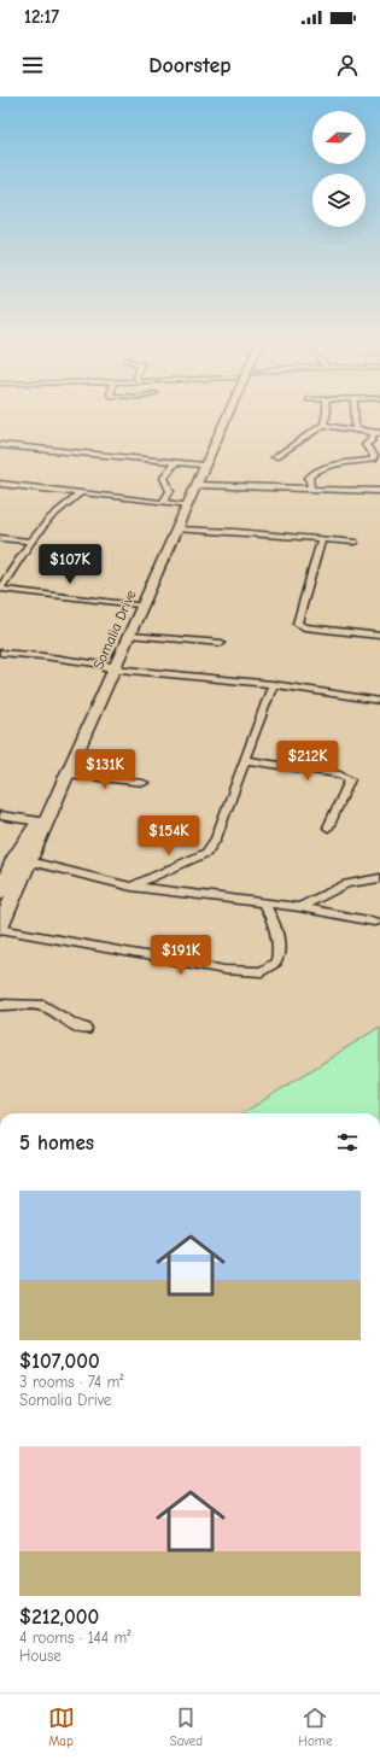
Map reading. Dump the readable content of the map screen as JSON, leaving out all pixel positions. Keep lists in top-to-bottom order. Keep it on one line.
{"streets":{"main road":["Somalia Drive"]},"north":"left","page":{"status":"12:17","header":"Doorstep","price":["$107K","$212K","$131K","$154K","$191K"],"heading":"5 homes","list":[{"name":"$107,000","note":"3 rooms · 74 m² · Somalia Drive"},{"name":"$212,000","note":"4 rooms · 144 m² · House"}],"tabs":["Map","Saved","Home"]}}
